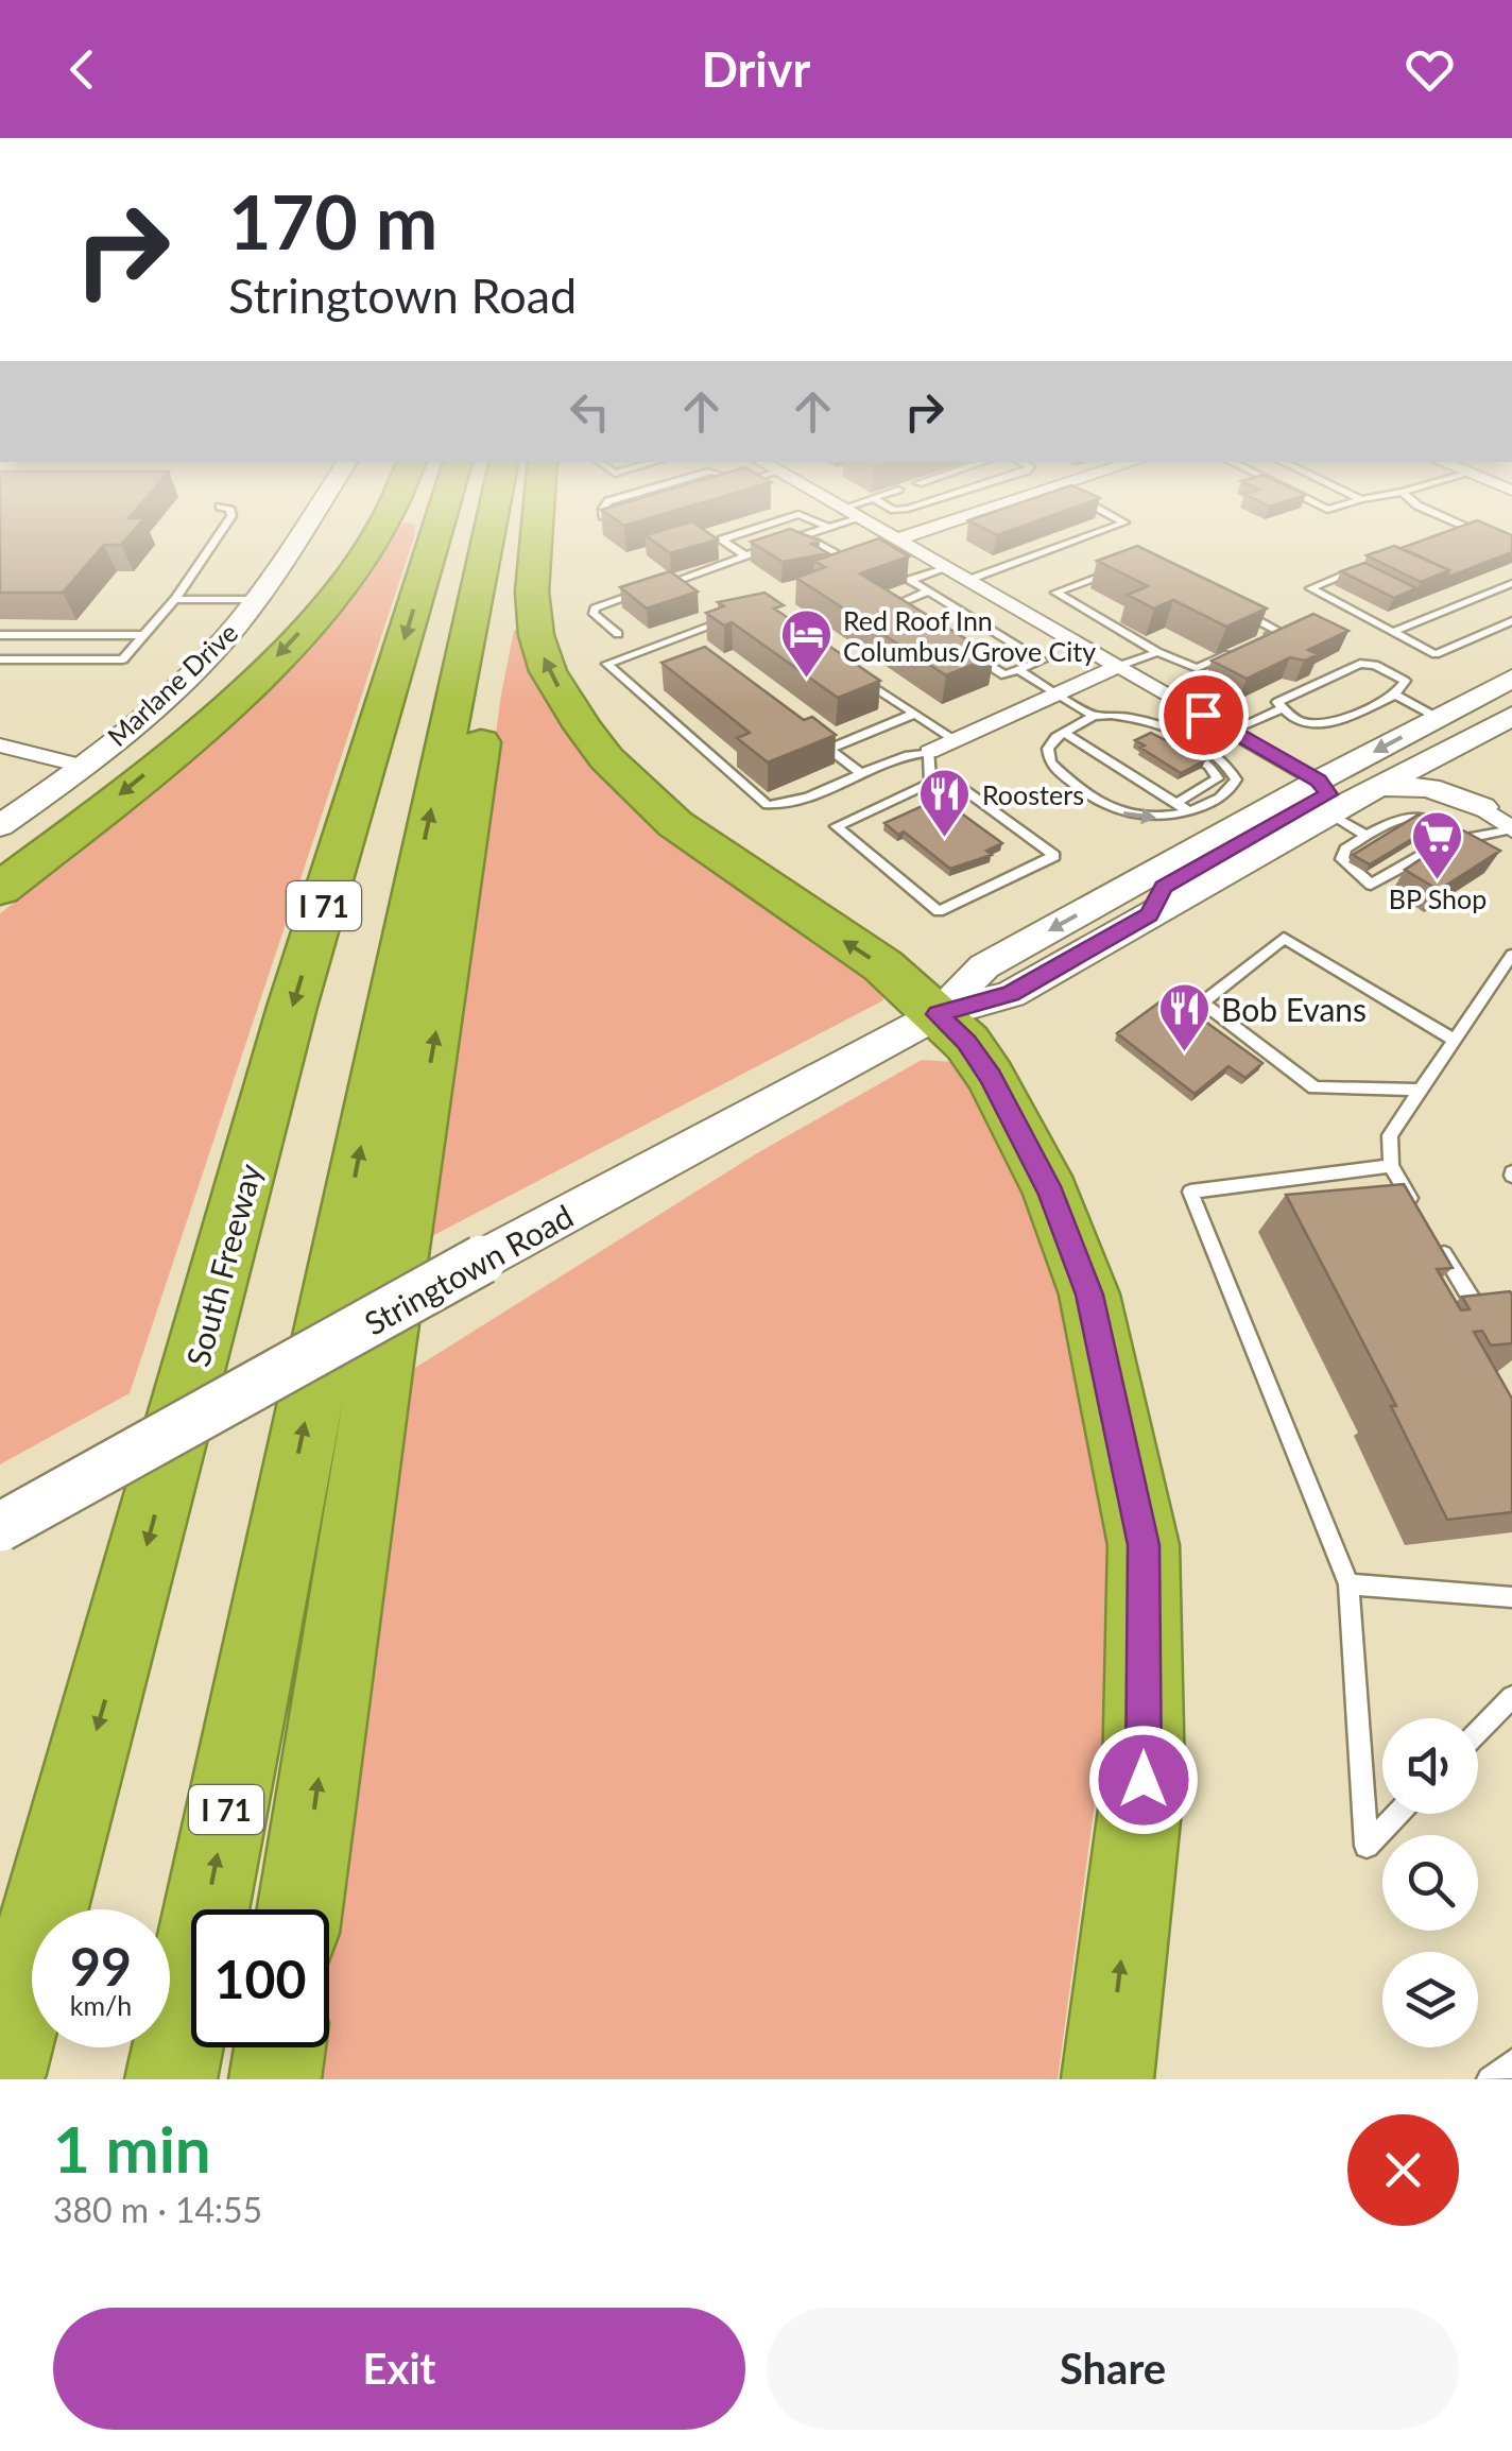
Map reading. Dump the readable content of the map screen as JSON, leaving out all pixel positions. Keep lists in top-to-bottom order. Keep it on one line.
{"streets":{"highway":["I 71","South Freeway"],"main road":["Marlane Drive","Stringtown Road"]},"places":{"hotel":["Red Roof Inn Columbus/Grove City"],"restaurant":["Roosters","Bob Evans"],"supermarket":["BP Shop"]},"page":{"header":"Drivr","turn":["170 m","Stringtown Road"],"speed":"99 km/h","limit":"100","heading":["1 min","380 m · 14:55"],"buttons":["Exit","Share"]}}
